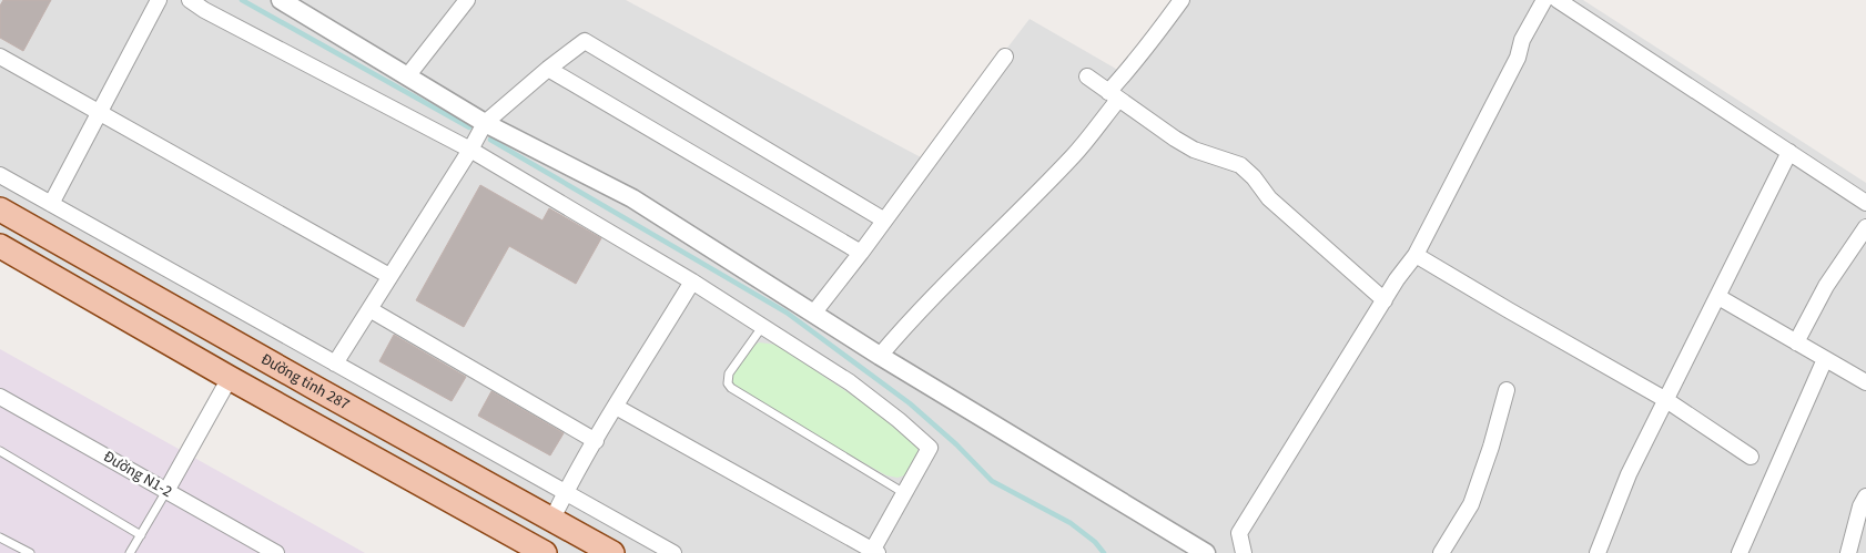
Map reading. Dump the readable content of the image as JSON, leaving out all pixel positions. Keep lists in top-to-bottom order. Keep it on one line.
{"streets":{"main road":["Đường tỉnh 287"],"street":["Đường N1-2"]}}
